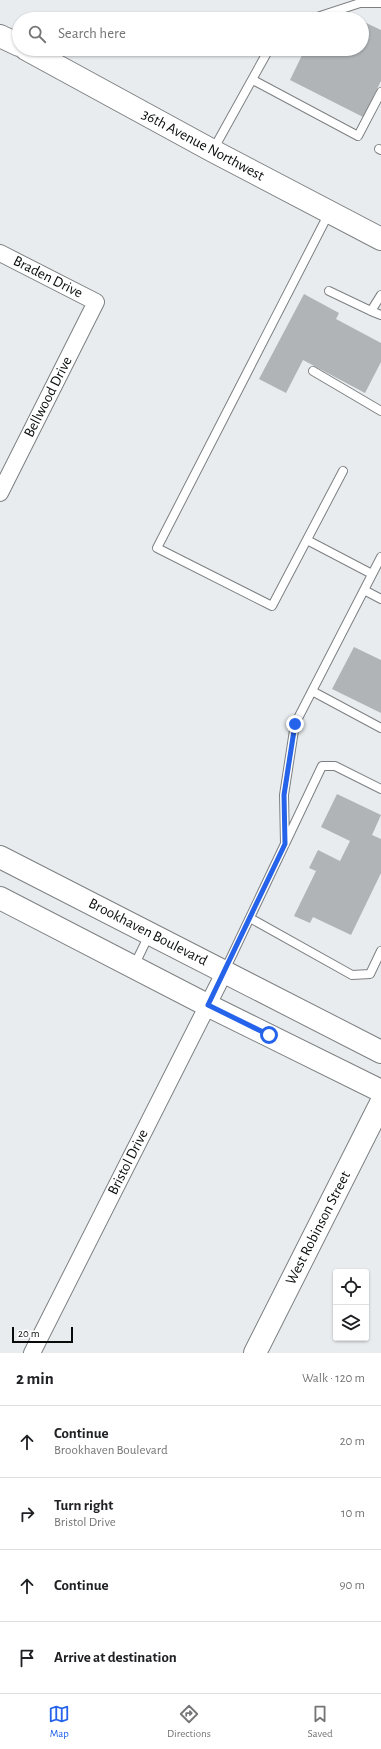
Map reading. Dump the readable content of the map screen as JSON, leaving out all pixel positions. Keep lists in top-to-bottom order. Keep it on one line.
{"streets":{"street":["36th Avenue Northwest","Braden Drive","Bellwood Drive","Brookhaven Boulevard","Bristol Drive","West Robinson Street"]},"crossings":[["Braden Drive","Bellwood Drive"],["Brookhaven Boulevard","Bristol Drive"]],"scale_bar":"20 m","page":{"search":"Search here","scale":"20 m","heading":["2 min","Walk · 120 m"],"list":[["Continue","Brookhaven Boulevard","20 m"],["Turn right","Bristol Drive","10 m"],["Continue","90 m"],"Arrive at destination"],"nav":["Map","Directions","Saved"]}}
